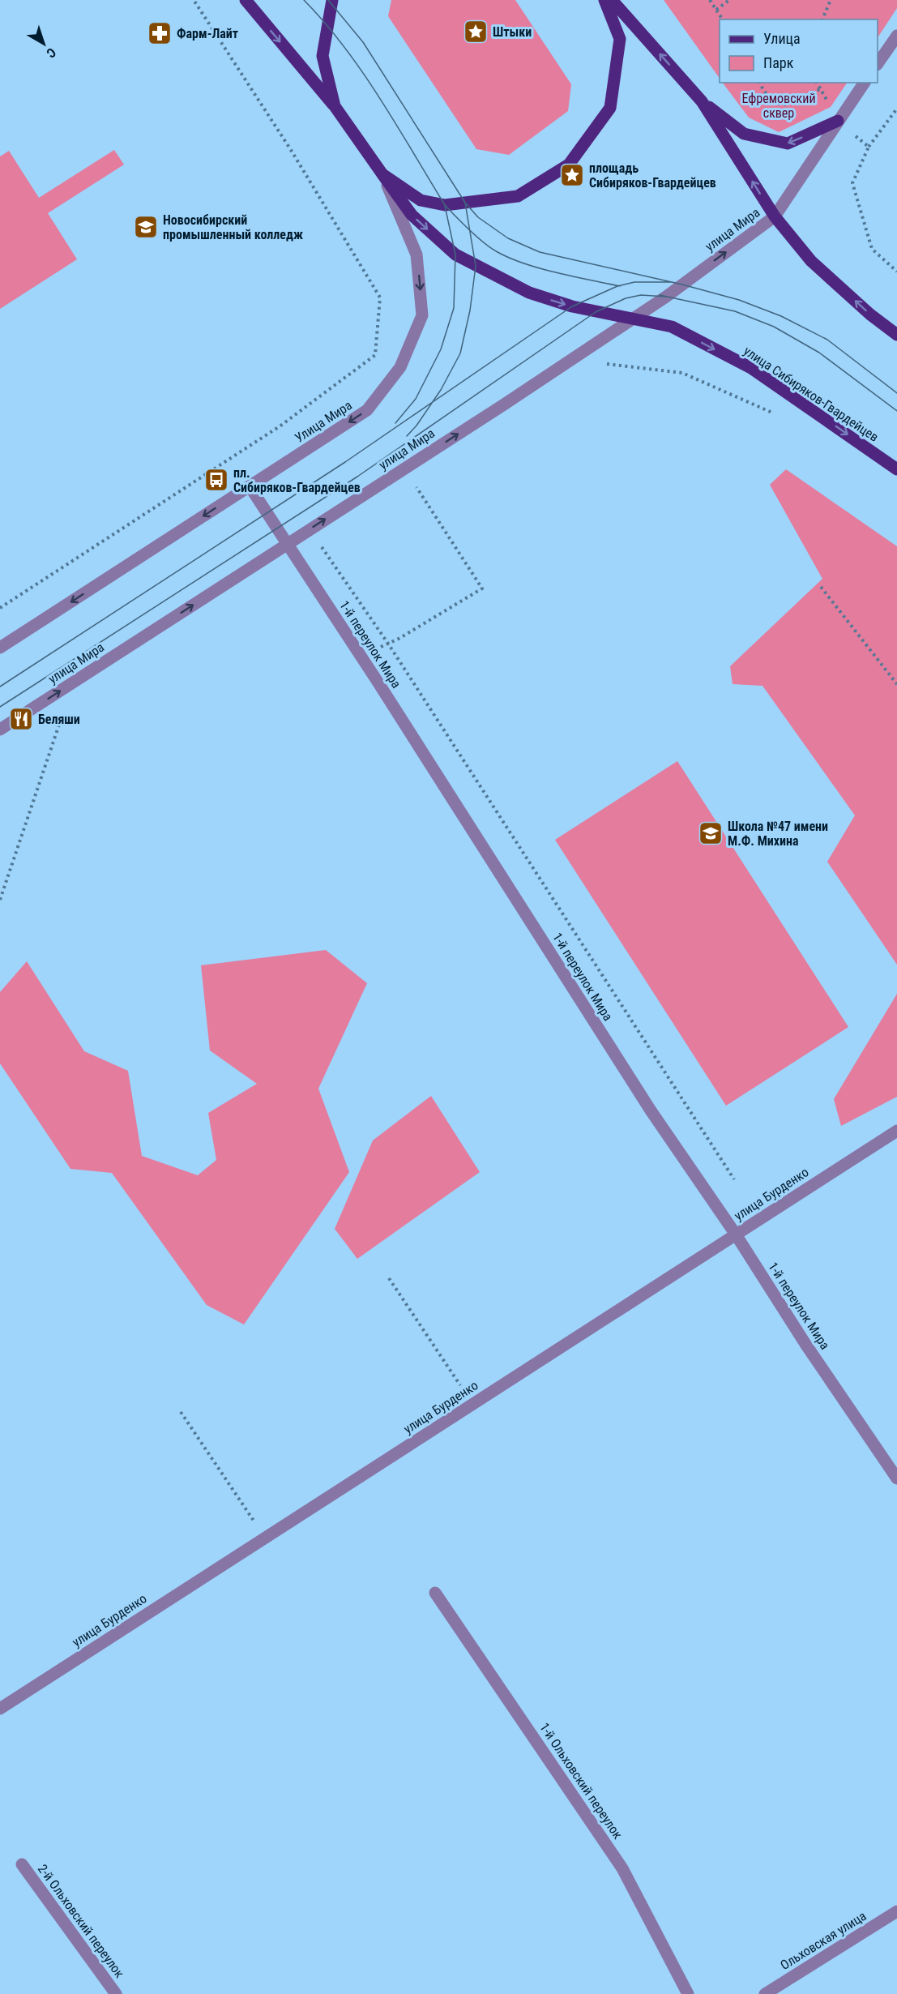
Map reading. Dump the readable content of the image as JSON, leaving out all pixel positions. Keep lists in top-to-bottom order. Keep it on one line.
{"streets":{"main road":["улица Сибиряков-Гвардейцев"],"street":["улица Мира","Улица Мира","1-й переулок Мира","улица Бурденко","1-й Ольховский переулок","2-й Ольховский переулок","Ольховская улица"]},"crossings":[["улица Мира","улица Сибиряков-Гвардейцев"],["улица Мира","1-й переулок Мира"],["улица Сибиряков-Гвардейцев","Улица Мира"],["Улица Мира","1-й переулок Мира"],["1-й переулок Мира","улица Бурденко"]],"one_way":["улица Сибиряков-Гвардейцев","Улица Мира"],"parks":["Ефремовский сквер"],"places":{"place":["Штыки","площадь Сибиряков-Гвардейцев"],"pharmacy":["Фарм-Лайт"],"school or university":["Новосибирский промышленный колледж","Школа №47 имени М.Ф. Михина"],"bus stop":["пл. Сибиряков-Гвардейцев"],"restaurant":["Беляши"]},"legend":["Улица","Парк"],"north":"bottom right"}
